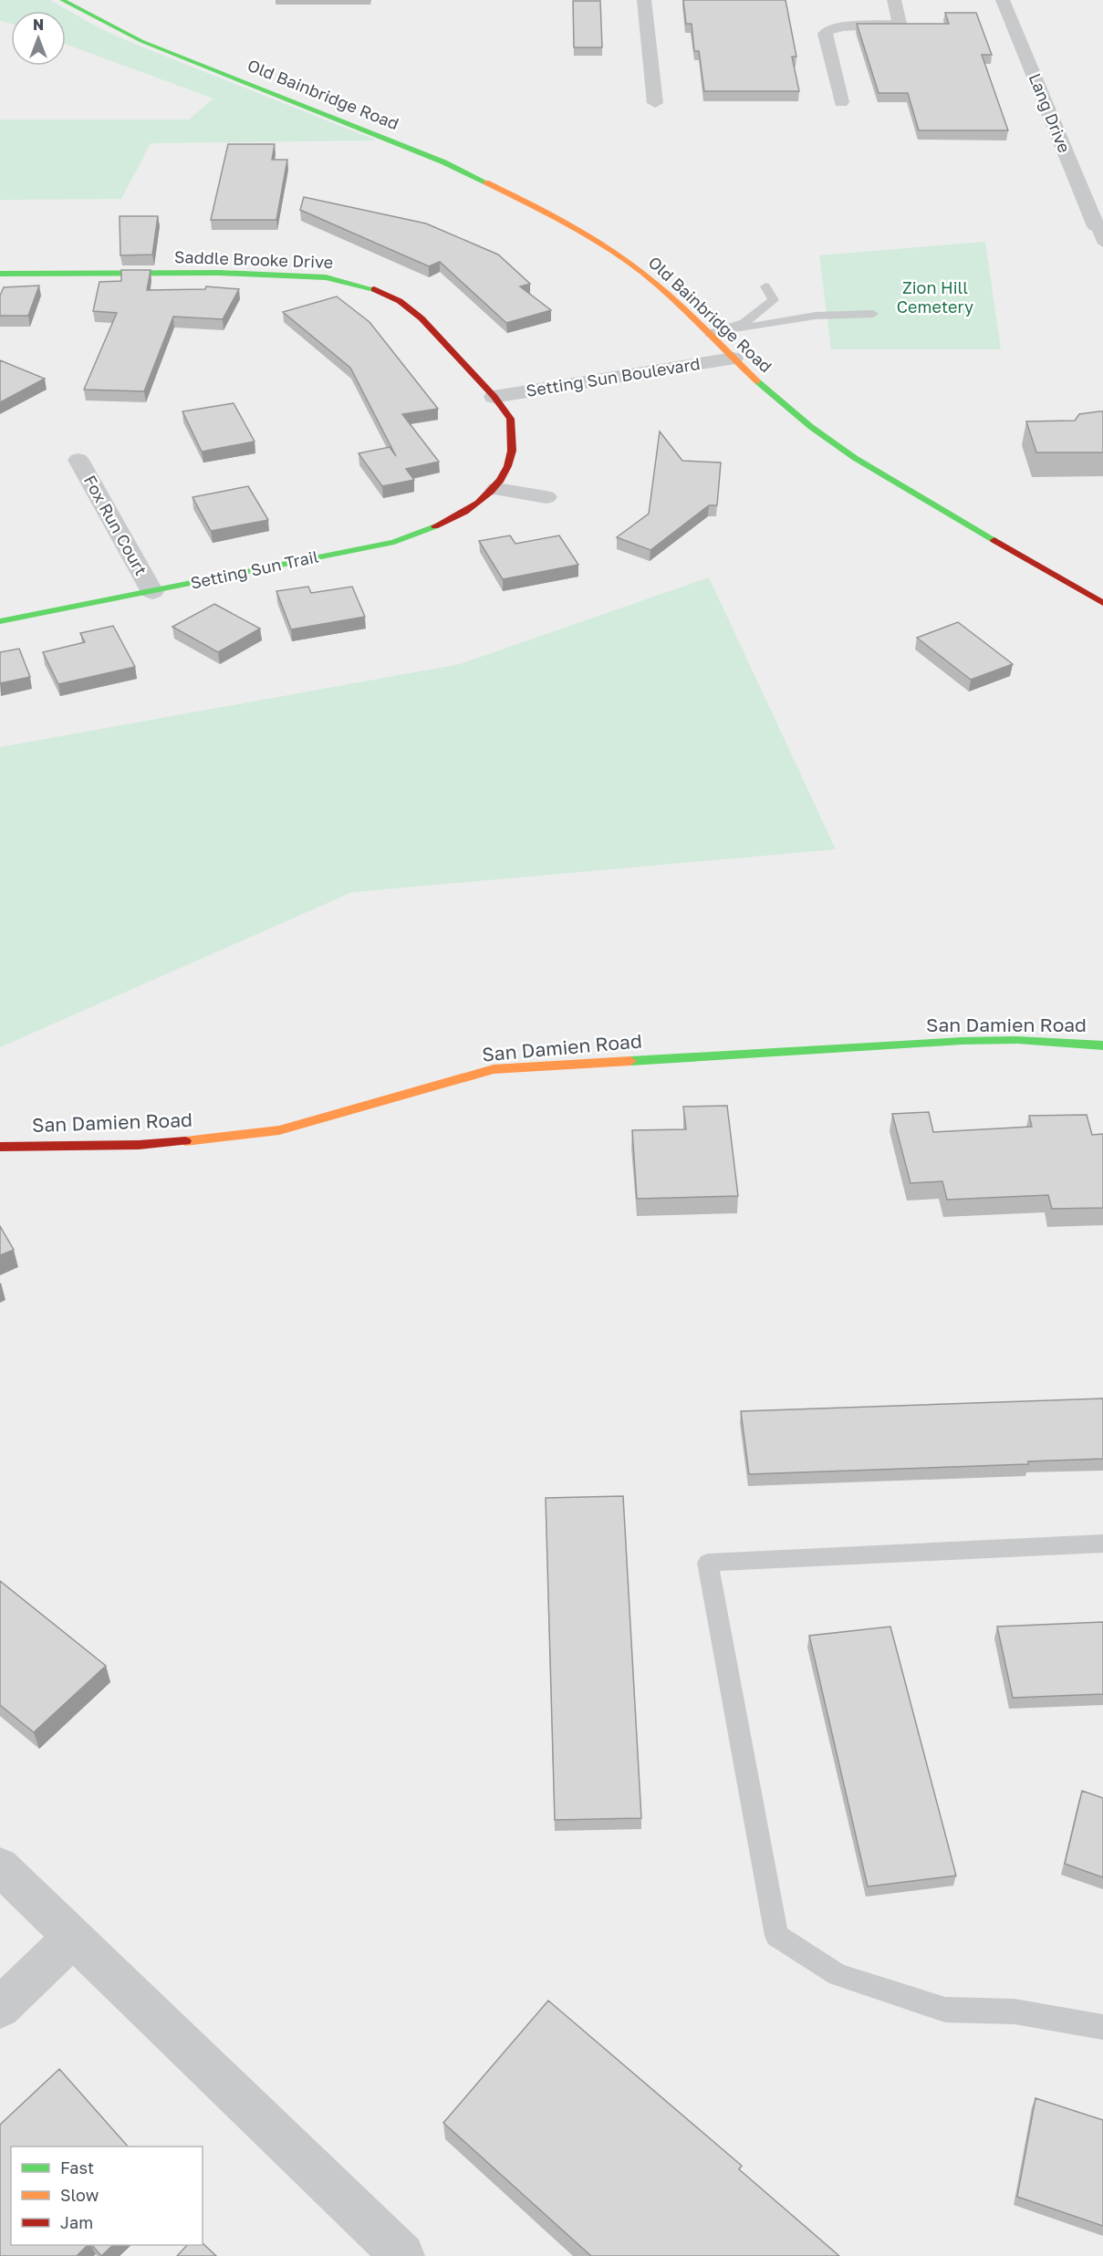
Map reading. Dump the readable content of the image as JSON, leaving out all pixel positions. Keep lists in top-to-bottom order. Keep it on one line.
{"streets":{"street":["Old Bainbridge Road","Lang Drive","Saddle Brooke Drive","Setting Sun Boulevard","Fox Run Court","Setting Sun Trail","San Damien Road"]},"crossings":[["Old Bainbridge Road","Setting Sun Boulevard"],["Saddle Brooke Drive","Setting Sun Boulevard"],["Saddle Brooke Drive","Setting Sun Trail"],["Setting Sun Boulevard","Setting Sun Trail"],["Fox Run Court","Setting Sun Trail"]],"parks":["Zion Hill Cemetery"],"legend":["Fast","Slow","Jam"],"north":"top"}
